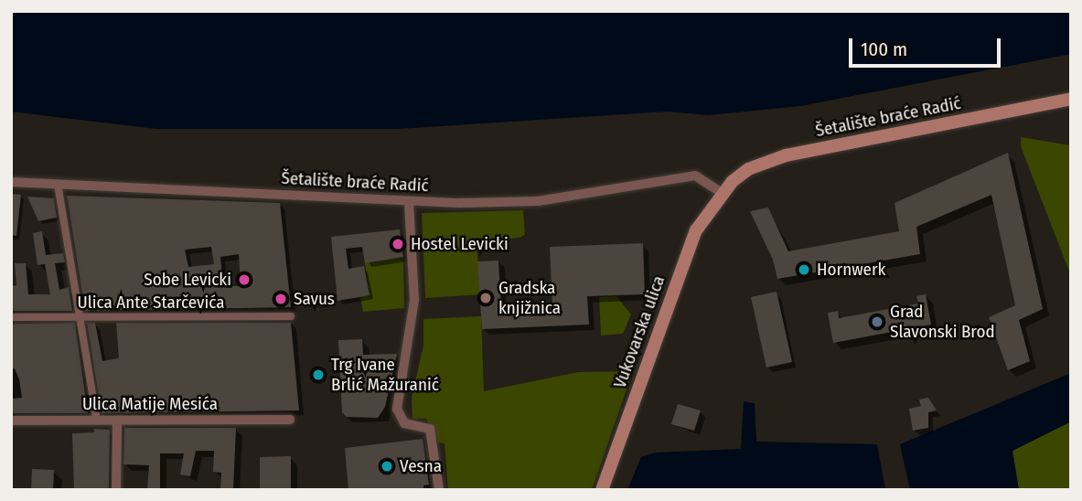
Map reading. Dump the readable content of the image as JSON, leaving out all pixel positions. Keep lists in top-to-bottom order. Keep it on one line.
{"streets":{"main road":["Šetalište braće Radić","Vukovarska ulica"],"street":["Ulica Ante Starčevića","Ulica Matije Mesića"]},"crossings":[["Šetalište braće Radić","Vukovarska ulica"]],"places":["Hostel Levicki","Hornwerk","Sobe Levicki","Gradska knjižnica","Savus","Grad Slavonski Brod","Trg Ivane Brlić Mažuranić","Vesna"],"scale_bar":"100 m"}
